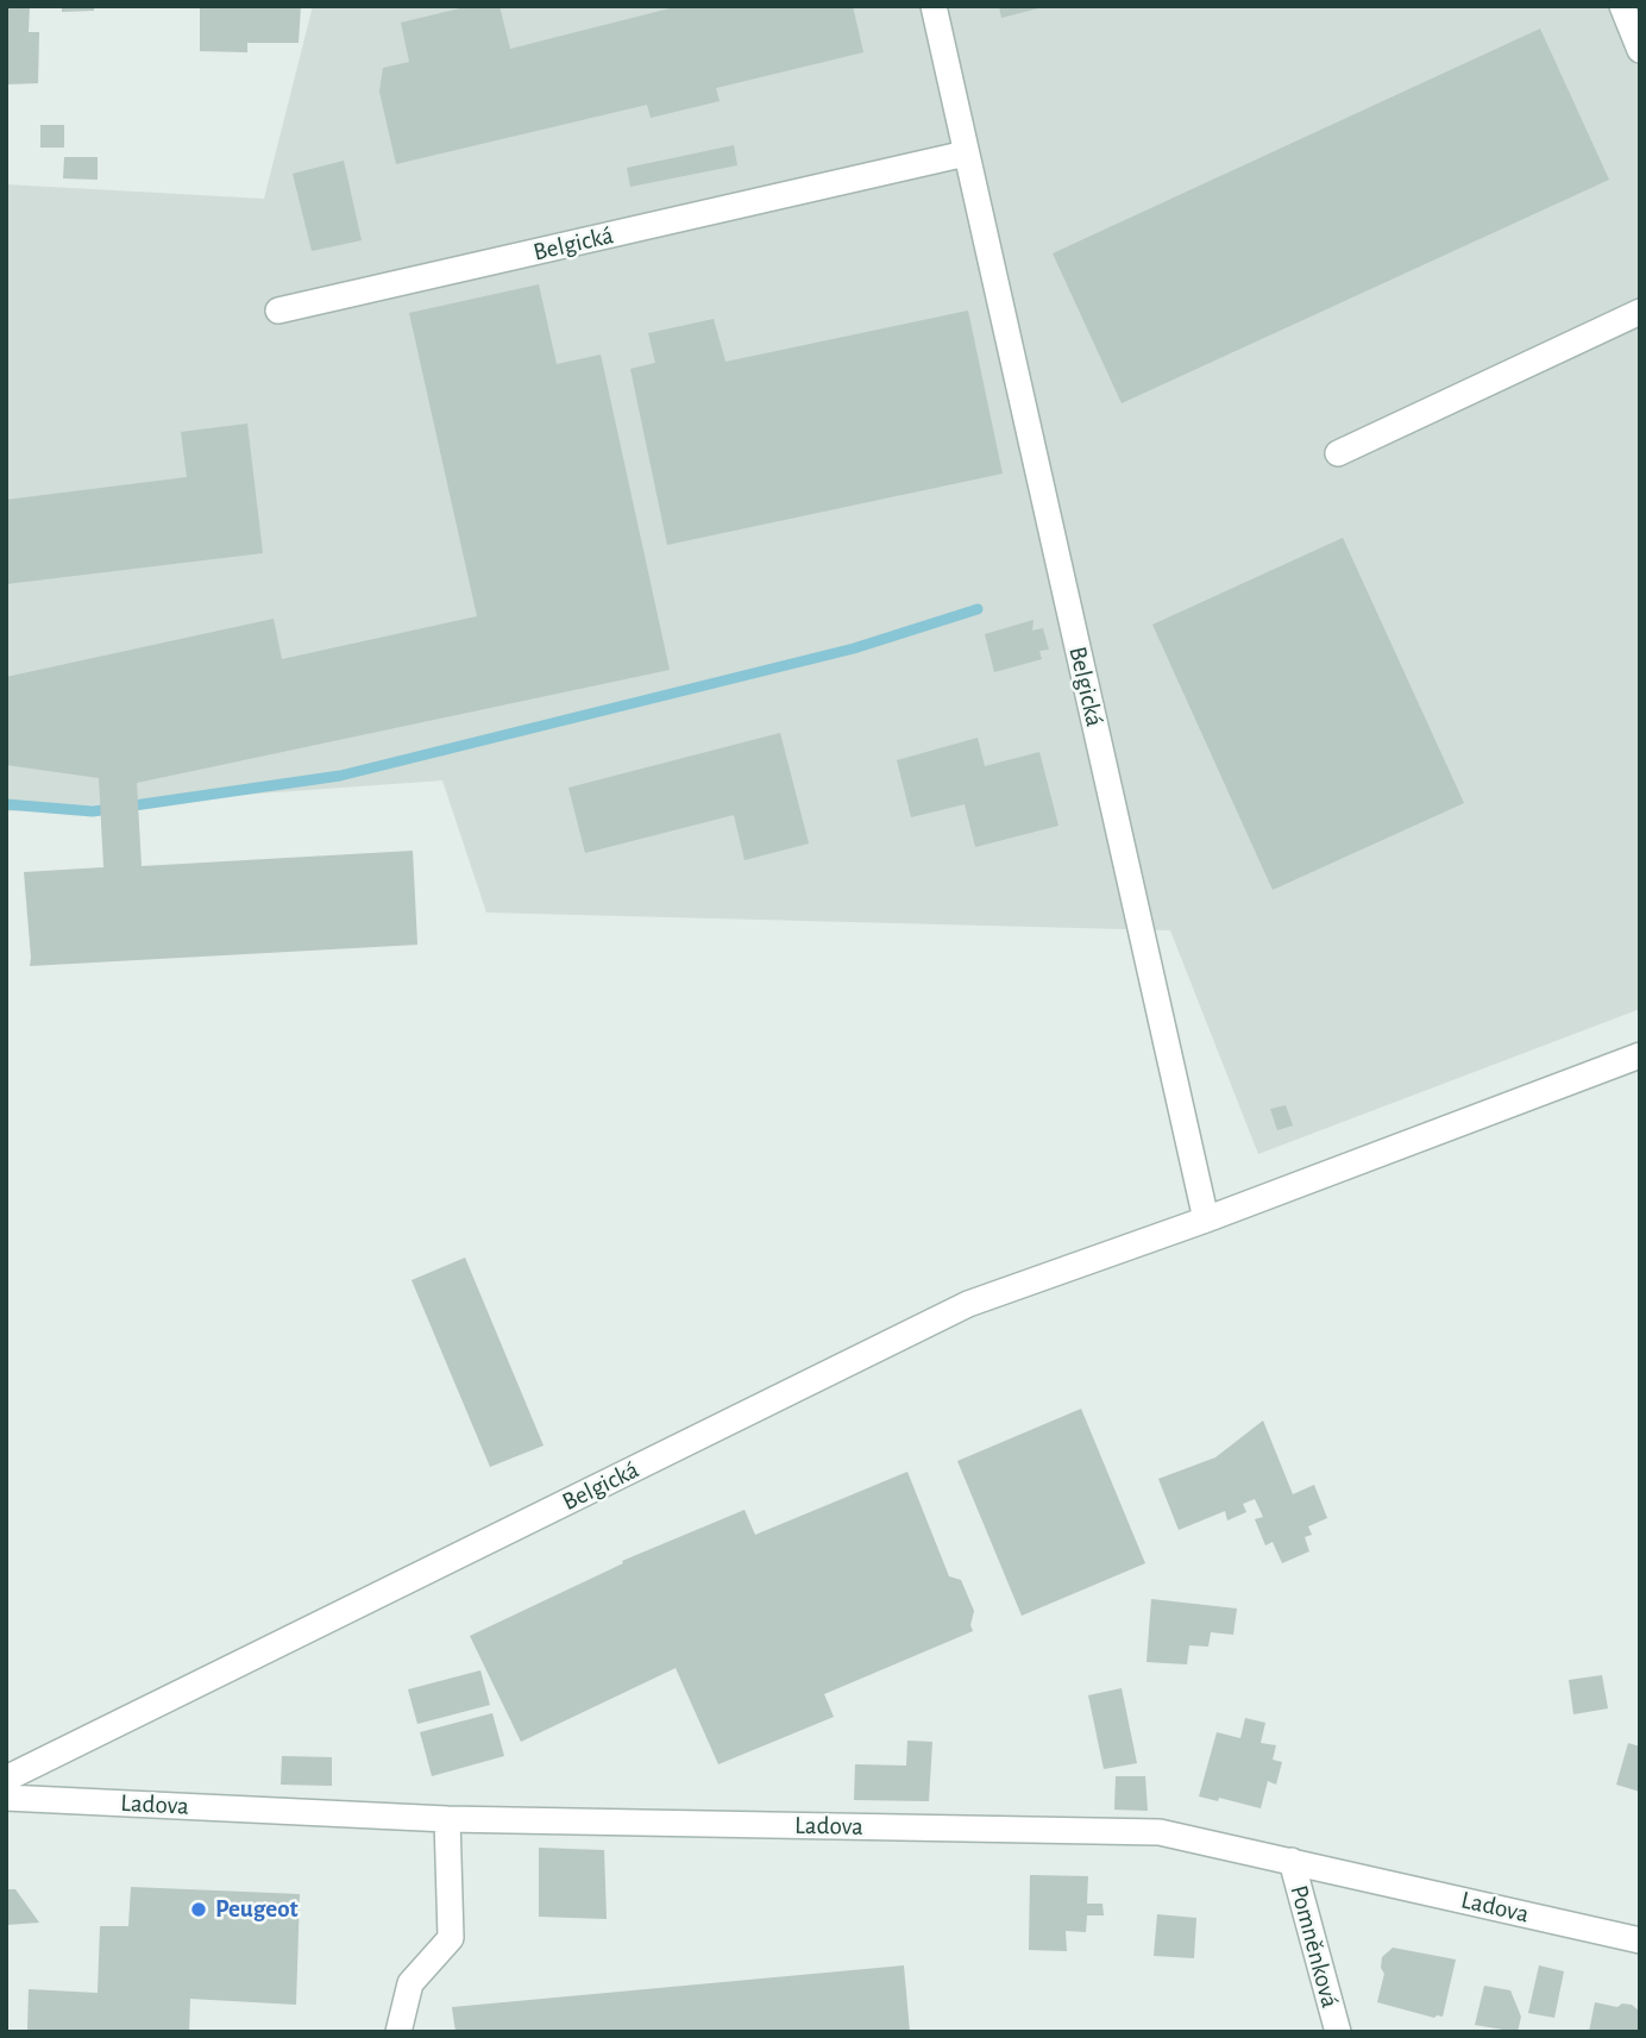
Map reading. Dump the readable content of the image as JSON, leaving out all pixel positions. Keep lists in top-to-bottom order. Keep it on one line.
{"streets":{"street":["Belgická","Ladova","Pomněnková"]},"crossings":[["Ladova","Pomněnková"]],"places":["Peugeot"]}
